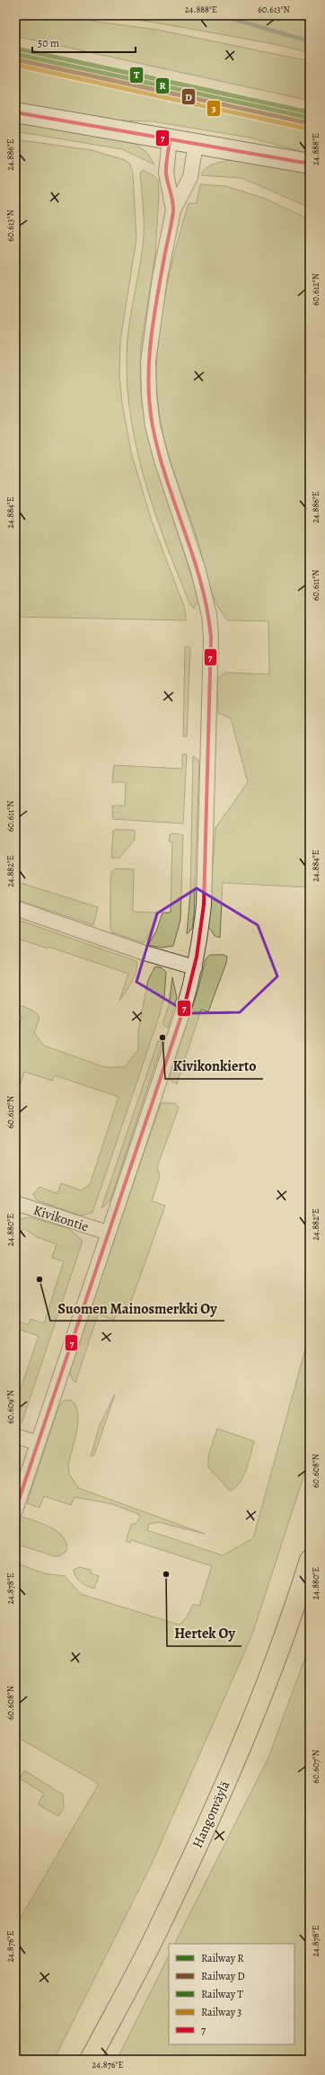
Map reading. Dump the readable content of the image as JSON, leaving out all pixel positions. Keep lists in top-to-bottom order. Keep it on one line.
{"streets":{"highway":["Hangonväylä"],"street":["Kivikontie"]},"places":["Kivikonkierto","Suomen Mainosmerkki Oy","Hertek Oy"],"lines":["rail line T","rail line R","rail line D","rail line 3","transit line 7"],"legend":["Railway R","Railway D","Railway T","Railway 3","7"],"scale_bar":"50 m","coordinates":["24.888°E","60.613°N","24.886°E","60.612°N","24.884°E","60.611°N","24.882°E","60.610°N","24.880°E","60.609°N","60.608°N","24.878°E","60.607°N","24.876°E"]}
